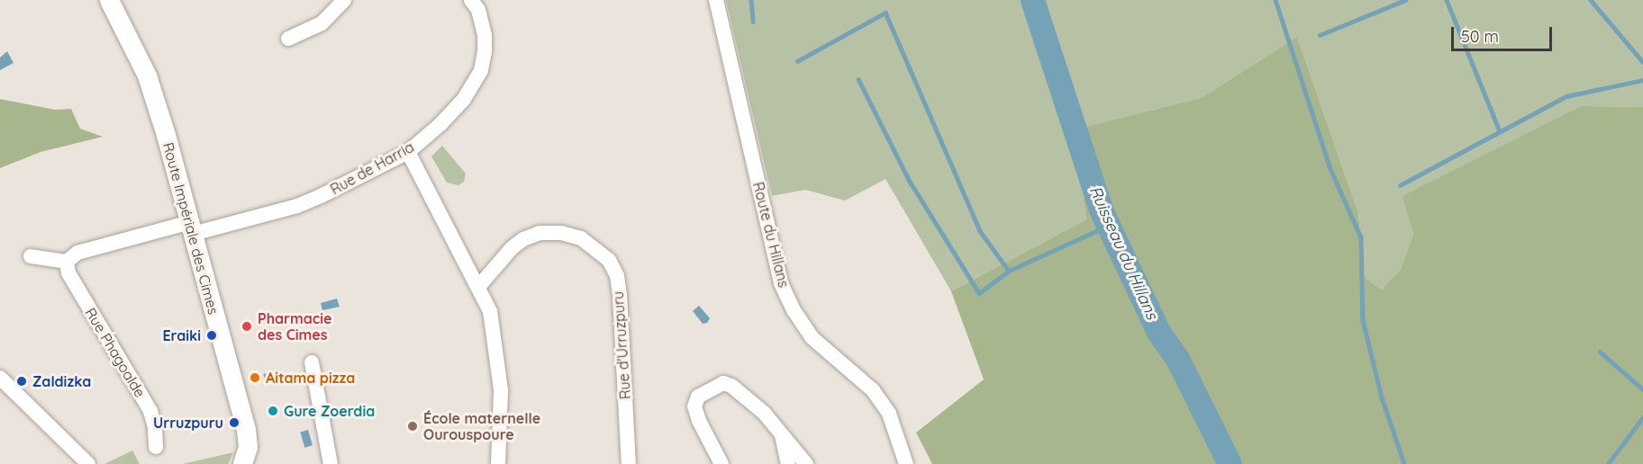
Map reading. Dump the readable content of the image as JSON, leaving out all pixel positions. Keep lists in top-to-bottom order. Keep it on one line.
{"streets":{"main road":["Route Impériale des Cimes"],"street":["Rue de Harria","Route du Hillans","Rue d'Urruzpuru","Rue Phagoalde"]},"crossings":[["Rue de Harria","Route Impériale des Cimes"]],"water":["Ruisseau du Hillans"],"places":["Pharmacie des Cimes","Eraiki","Aitama pizza","Zaldizka","Gure Zoerdia","Urruzpuru","École maternelle Ourouspoure"],"scale_bar":"50 m"}
